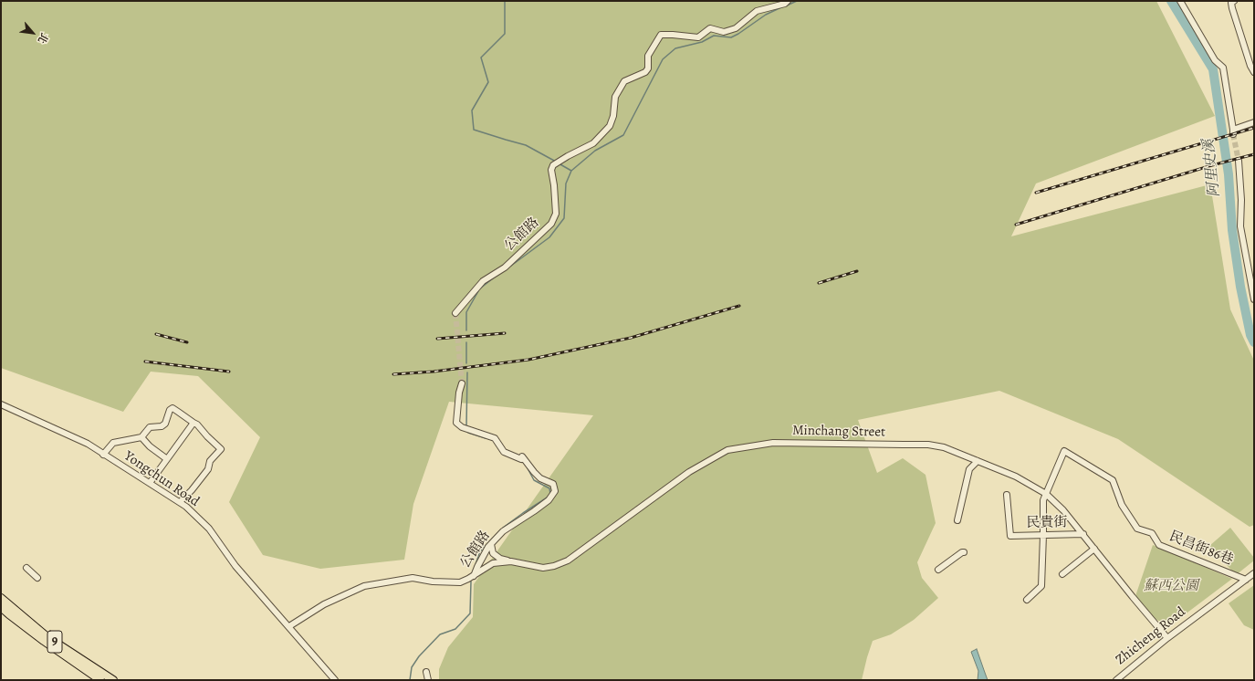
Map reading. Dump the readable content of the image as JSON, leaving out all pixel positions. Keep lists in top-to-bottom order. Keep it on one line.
{"streets":{"main road":["9"],"street":["公館路","Minchang Street","Yongchun Road","民貴街","民昌街86巷","Zhicheng Road"]},"crossings":[["公館路","Minchang Street"],["公館路","Yongchun Road"],["Minchang Street","民貴街"],["Minchang Street","民昌街86巷"],["Minchang Street","Zhicheng Road"],["民昌街86巷","Zhicheng Road"]],"water":["阿里史溪"],"parks":["蘇西公園"],"north":"bottom right"}
